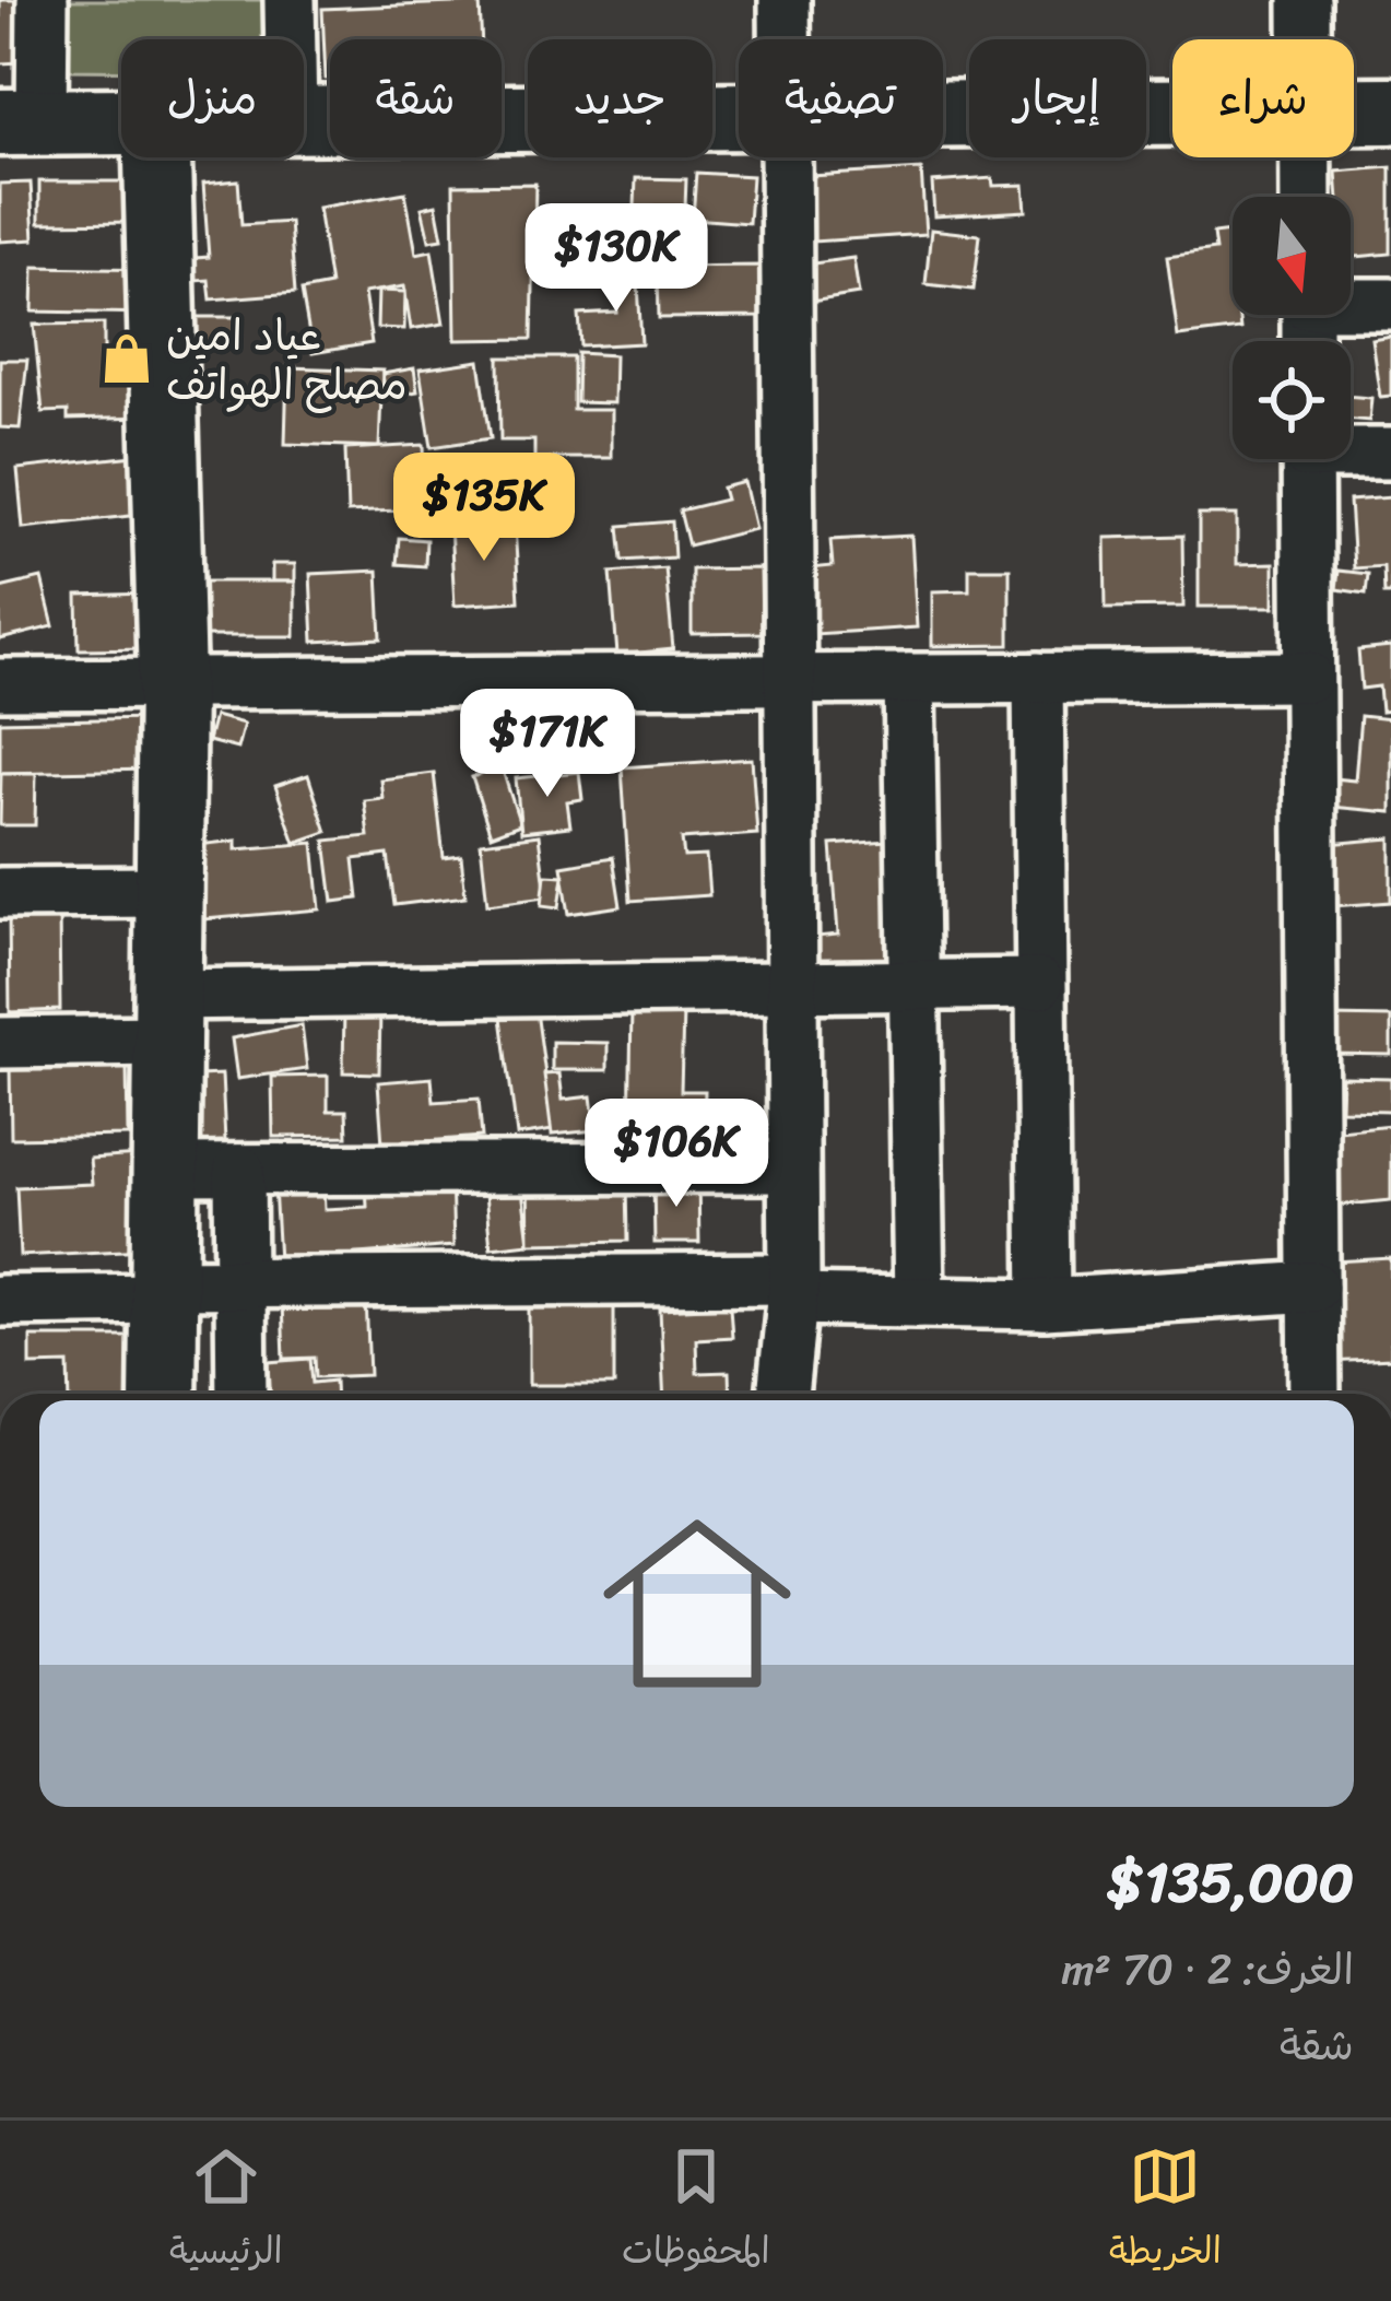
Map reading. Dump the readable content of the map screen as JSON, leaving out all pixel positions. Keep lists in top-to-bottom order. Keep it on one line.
{"places":{"shop":["عياد امين مصلح الهواتف"]},"north":"bottom","page":{"chip":["شراء","إيجار","تصفية","جديد","شقة","منزل"],"price":["$130K","$135K","$171K","$106K"],"list":[{"name":"$135,000","note":"الغرف: 2 · 70 m² · شقة"}],"tabs":["الخريطة","المحفوظات","الرئيسية"]}}
